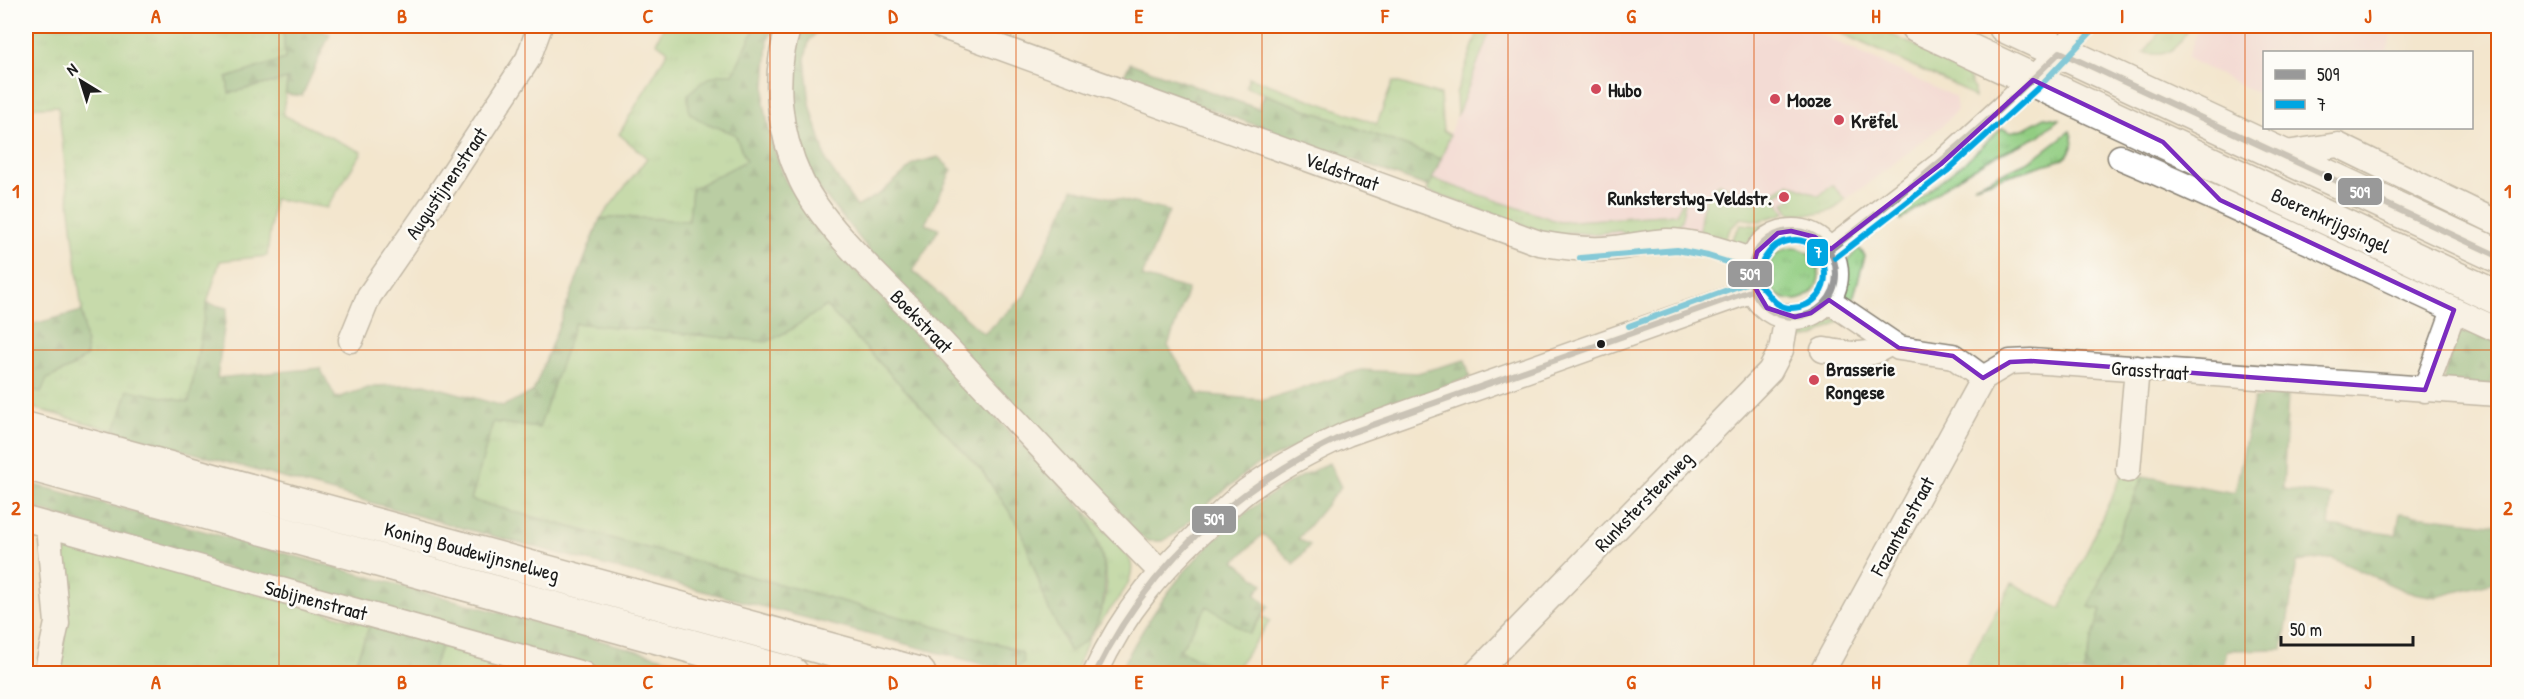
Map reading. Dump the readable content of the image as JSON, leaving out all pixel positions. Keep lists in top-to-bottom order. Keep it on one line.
{"streets":{"highway":["Boerenkrijgsingel","Koning Boudewijnsnelweg"],"street":["Veldstraat","Augustijnenstraat","Boekstraat","Grasstraat","Runkstersteenweg","Fazantenstraat","Sabijnenstraat"]},"crossings":[["Veldstraat","Runkstersteenweg"],["Grasstraat","Fazantenstraat"]],"places":["Hubo","Mooze","Krëfel","Runksterstwg-Veldstr.","Brasserie Rongese"],"lines":["transit line 7","transit line 509"],"legend":["509","7"],"scale_bar":"50 m","north":"top left","grid":{"columns":["A","B","C","D","E","F","G","H","I","J"],"rows":["1","2"]}}
